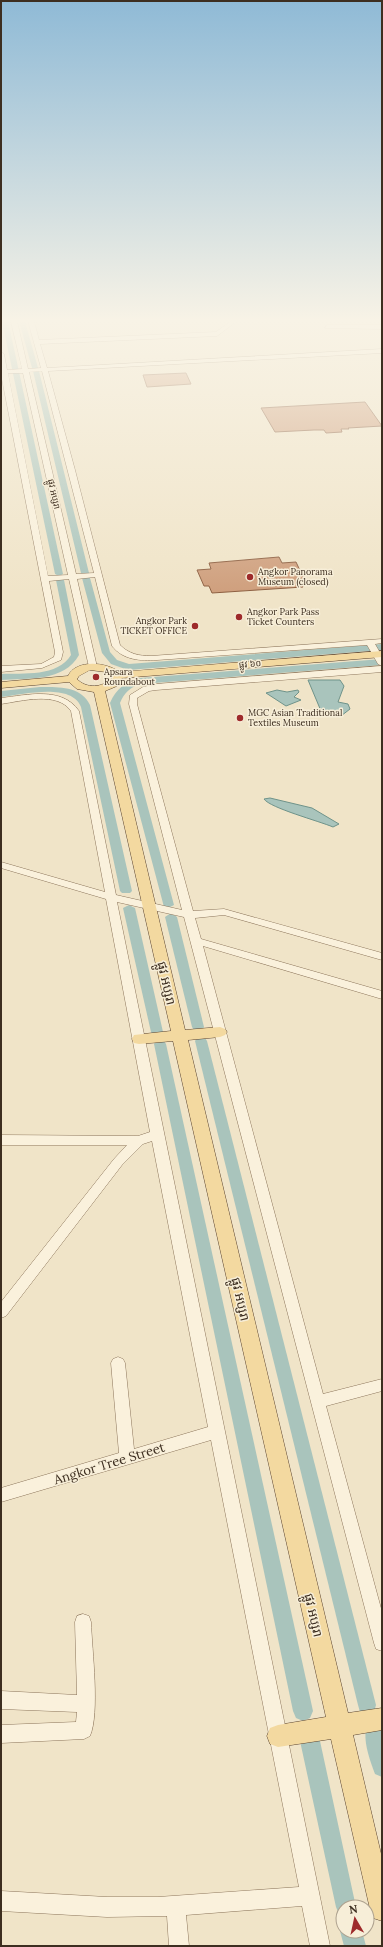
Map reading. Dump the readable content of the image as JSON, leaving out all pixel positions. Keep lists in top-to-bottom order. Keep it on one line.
{"streets":{"main road":["ផ្លូវ អប្សរា","ផ្លូវ ៦០"],"street":["Angkor Tree Street"]},"places":["Angkor Panorama Museum (closed)","Angkor Park Pass Ticket Counters","Angkor Park TICKET OFFICE","Apsara Roundabout","MGC Asian Traditional Textiles Museum"],"north":"top"}
